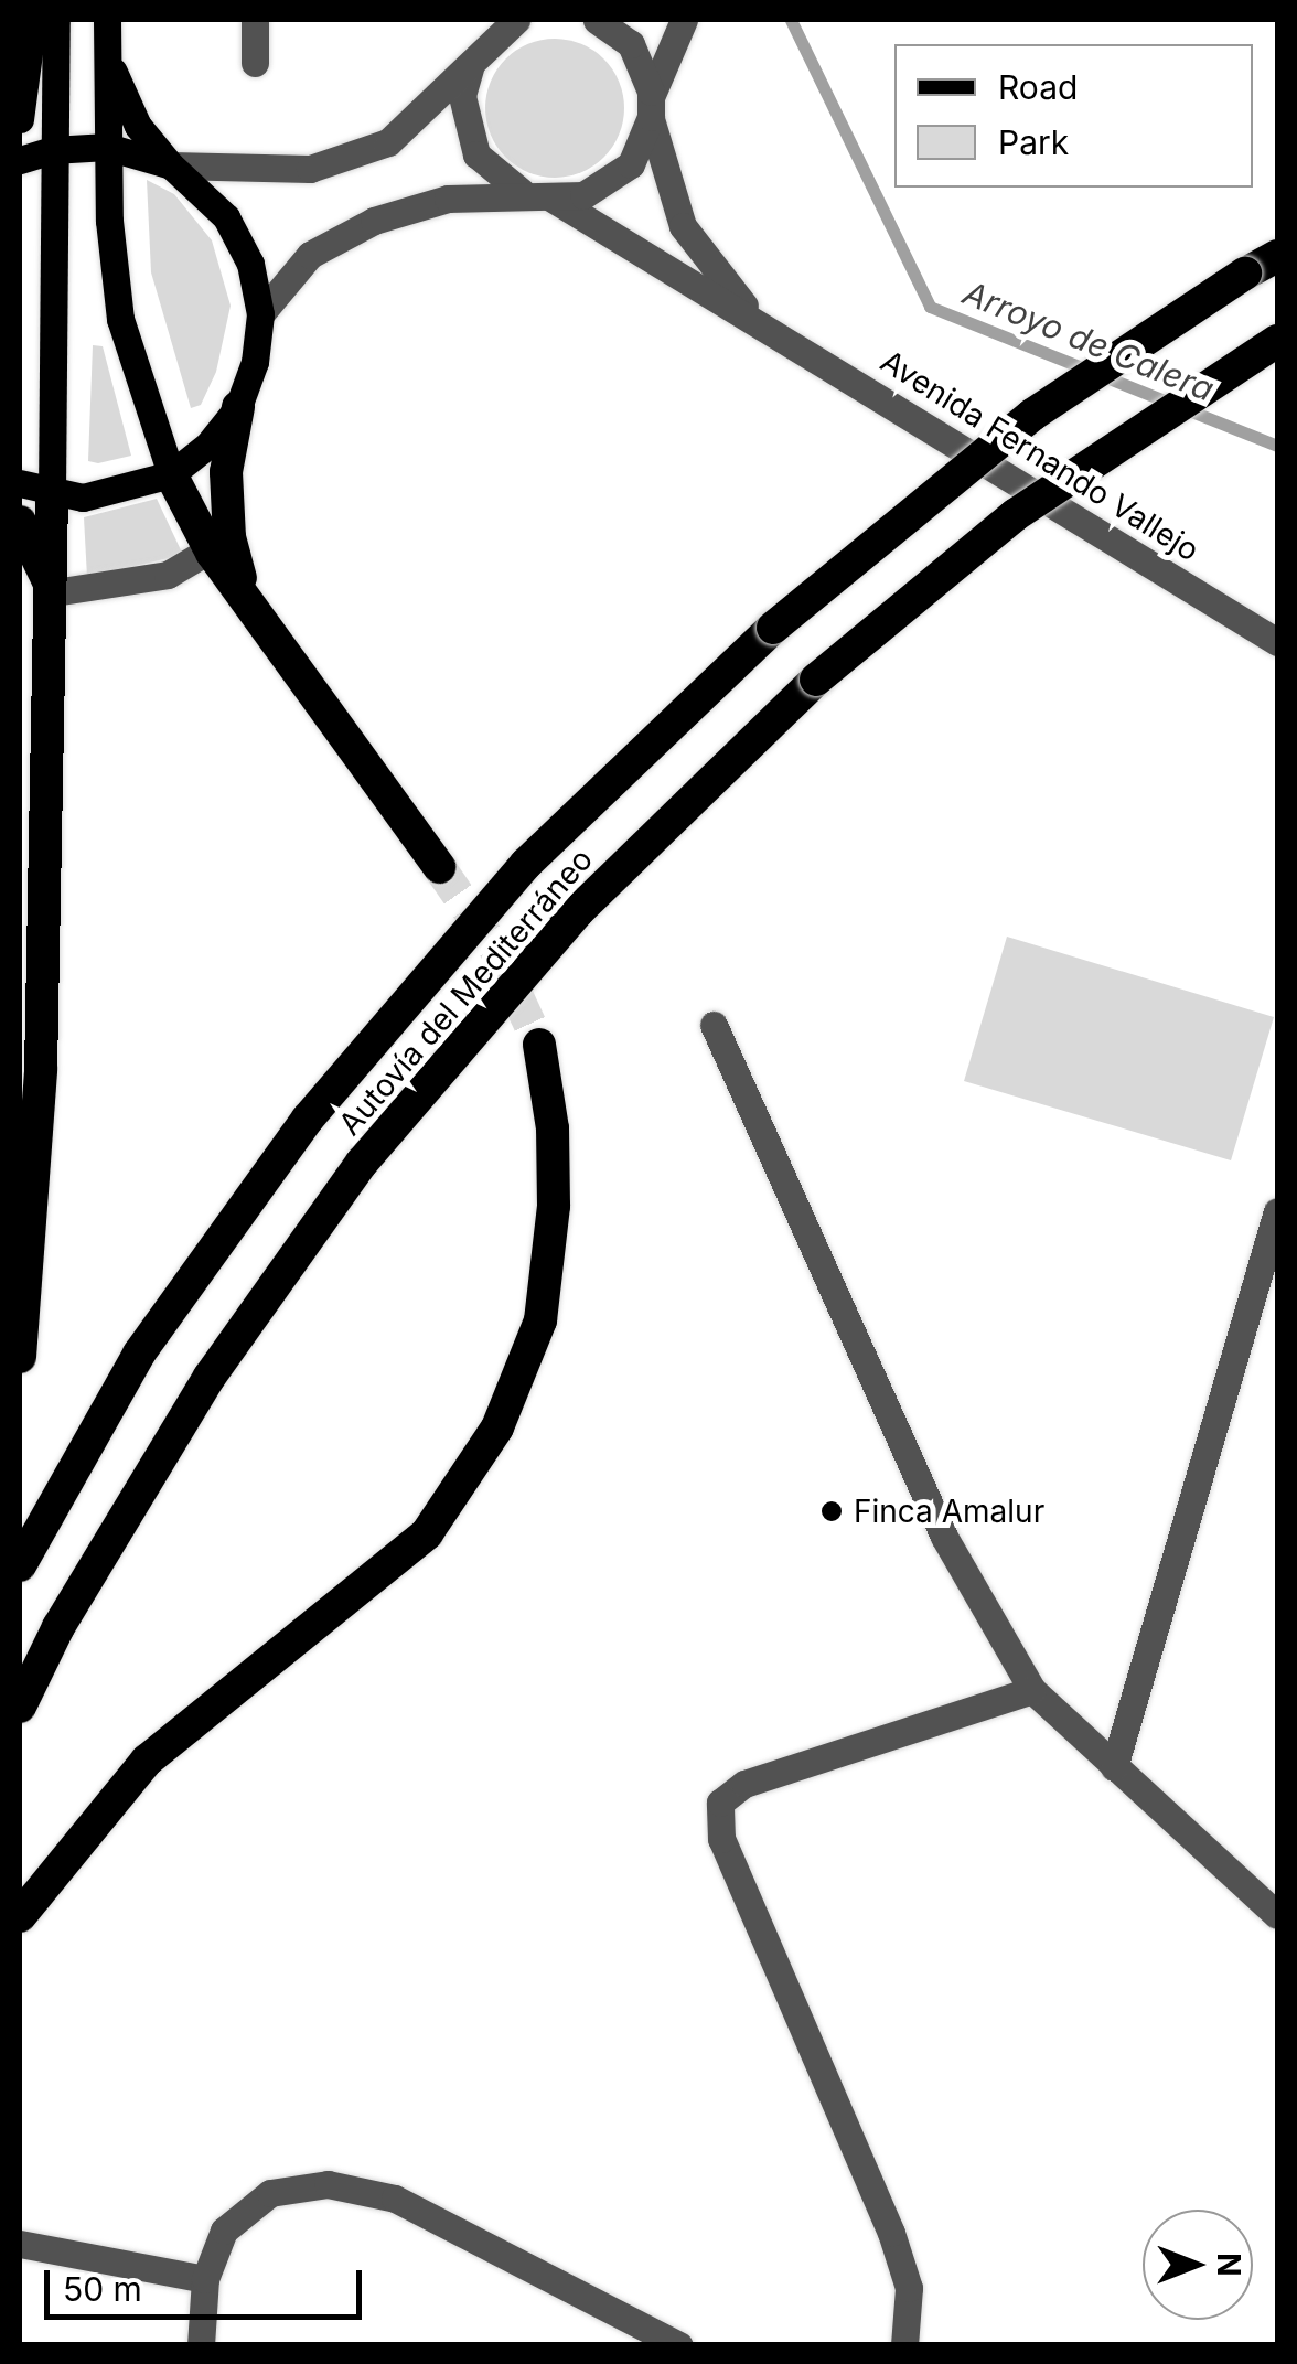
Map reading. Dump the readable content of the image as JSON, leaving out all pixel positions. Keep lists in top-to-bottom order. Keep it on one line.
{"streets":{"highway":["Autovía del Mediterráneo"],"street":["Avenida Fernando Vallejo"]},"water":["Arroyo de Calera"],"places":["Finca Amalur"],"legend":["Road","Park"],"scale_bar":"50 m","north":"right"}
